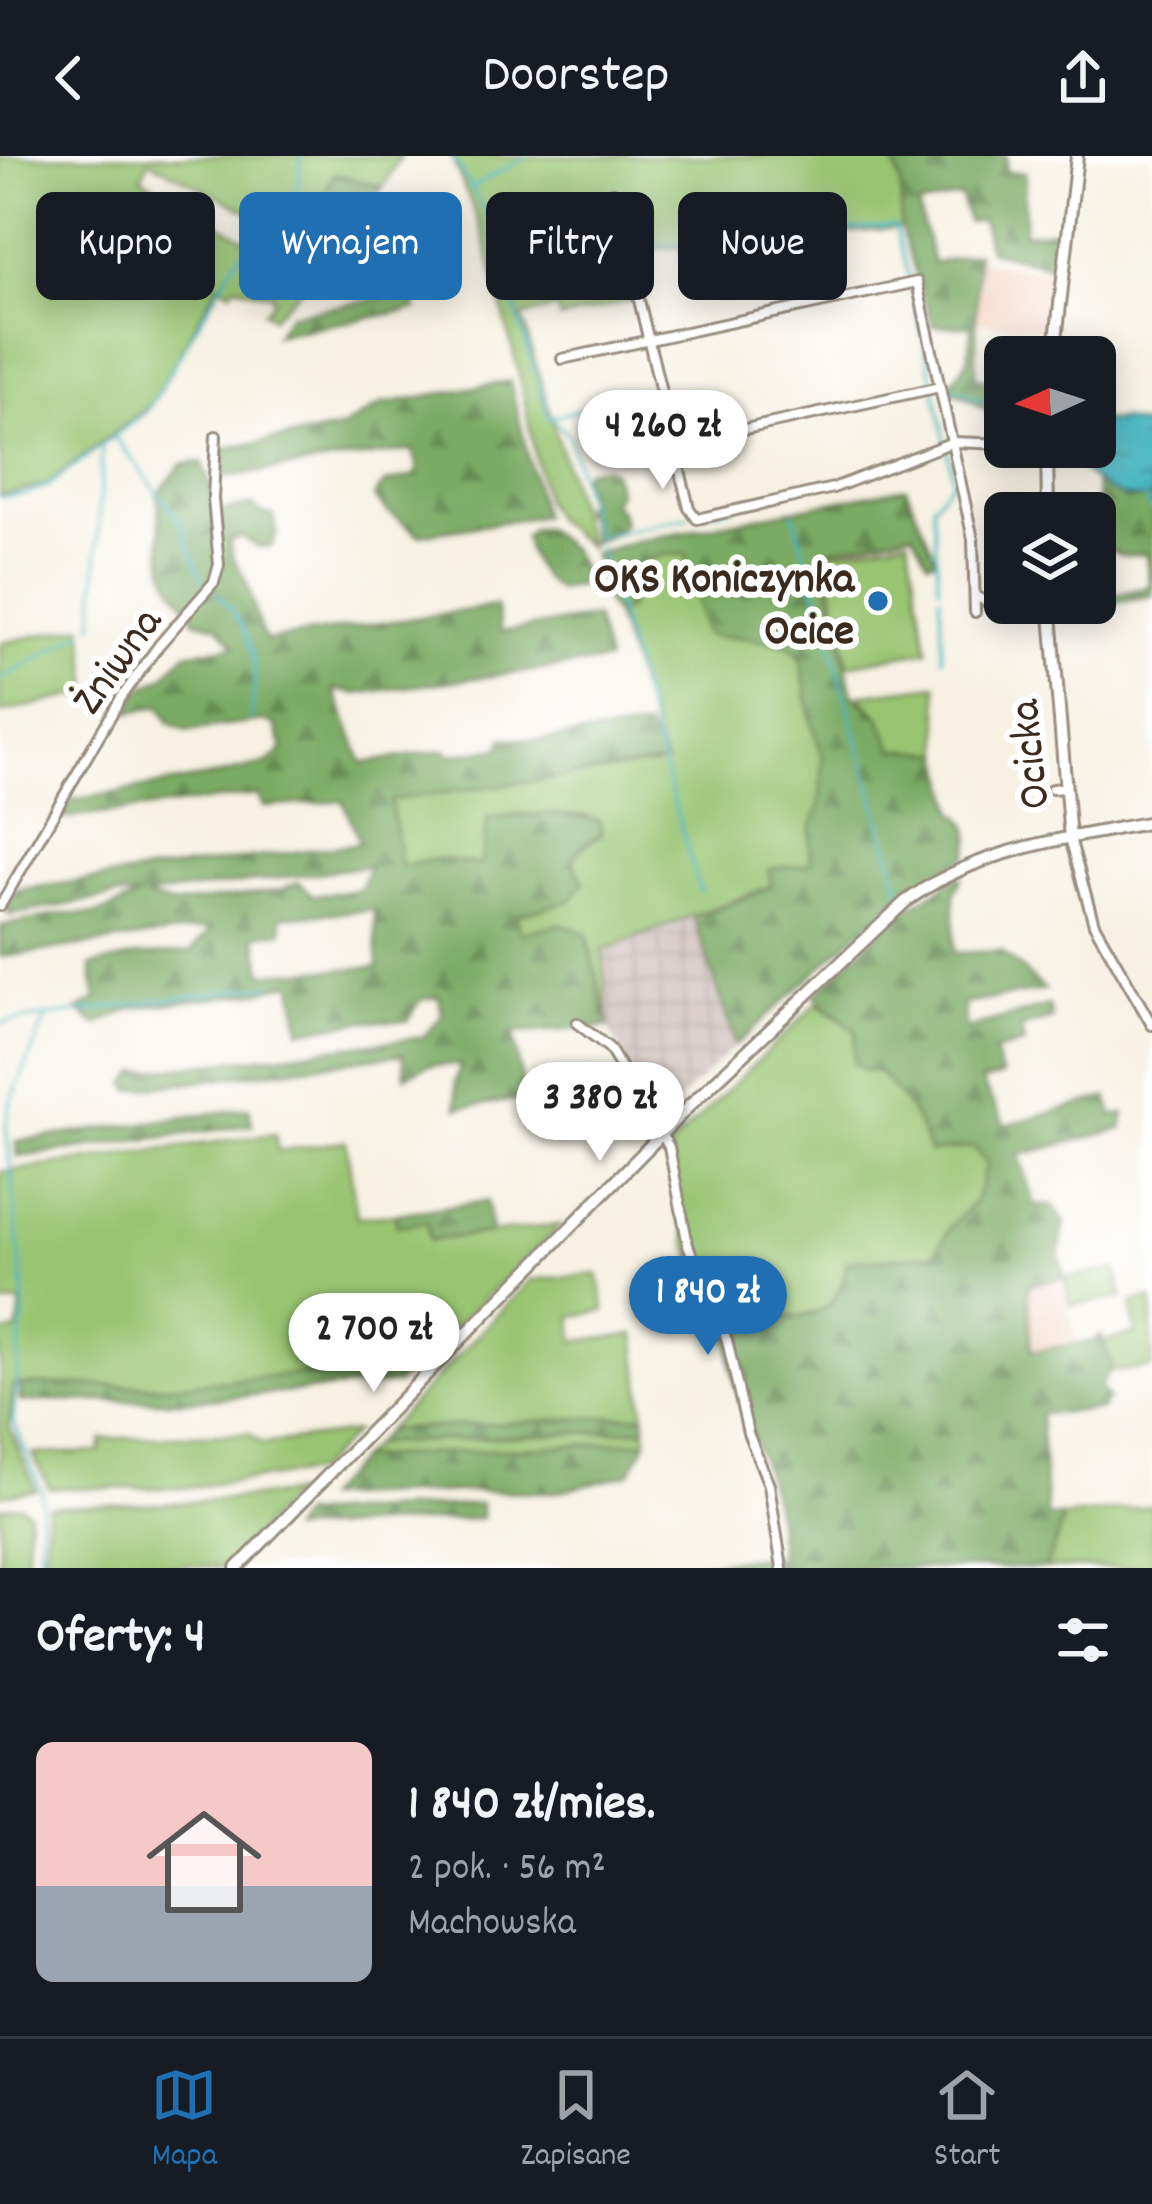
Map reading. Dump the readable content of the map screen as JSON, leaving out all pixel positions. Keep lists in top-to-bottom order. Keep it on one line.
{"streets":{"street":["Żniwna","Ocicka"]},"places":["OKS Koniczynka Ocice"],"north":"left","page":{"header":"Doorstep","chip":["Kupno","Wynajem","Filtry","Nowe"],"price":["4 260 zł","3 380 zł","1 840 zł","2 700 zł"],"heading":"Oferty: 4","list":[{"name":"1 840 zł/mies.","note":"2 pok. · 56 m² · Machowska"}],"tabs":["Mapa","Zapisane","Start"]}}
